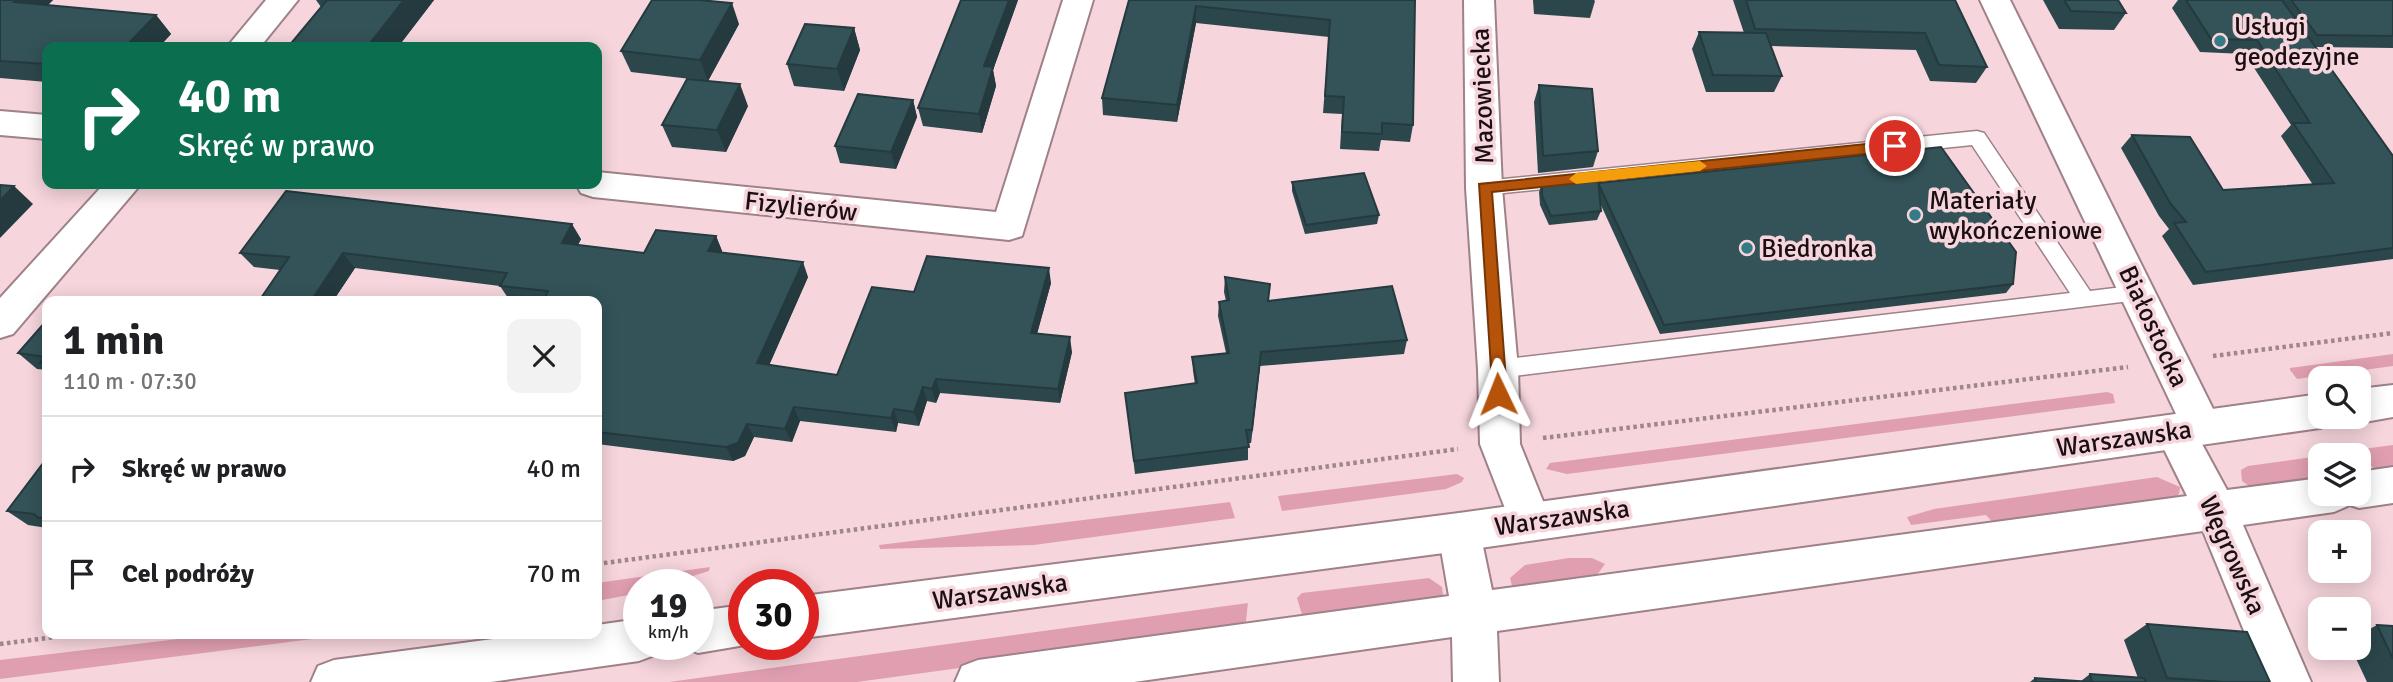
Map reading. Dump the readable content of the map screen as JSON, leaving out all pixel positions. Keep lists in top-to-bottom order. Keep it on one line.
{"streets":{"street":["Mazowiecka","Fizylierów","Białostocka","Warszawska","Węgrowska"]},"crossings":[["Mazowiecka","Warszawska"],["Białostocka","Warszawska"],["Białostocka","Węgrowska"],["Warszawska","Węgrowska"]],"places":["Usługi geodezyjne","Materiały wykończeniowe","Biedronka"],"page":{"turn":["40 m","Skręć w prawo"],"heading":["1 min","110 m · 07:30"],"map_buttons":["+","−"],"list":[{"name":"Skręć w prawo","value":"40 m"},{"name":"Cel podróży","value":"70 m"}],"speed":"19 km/h","limit":"30"}}
